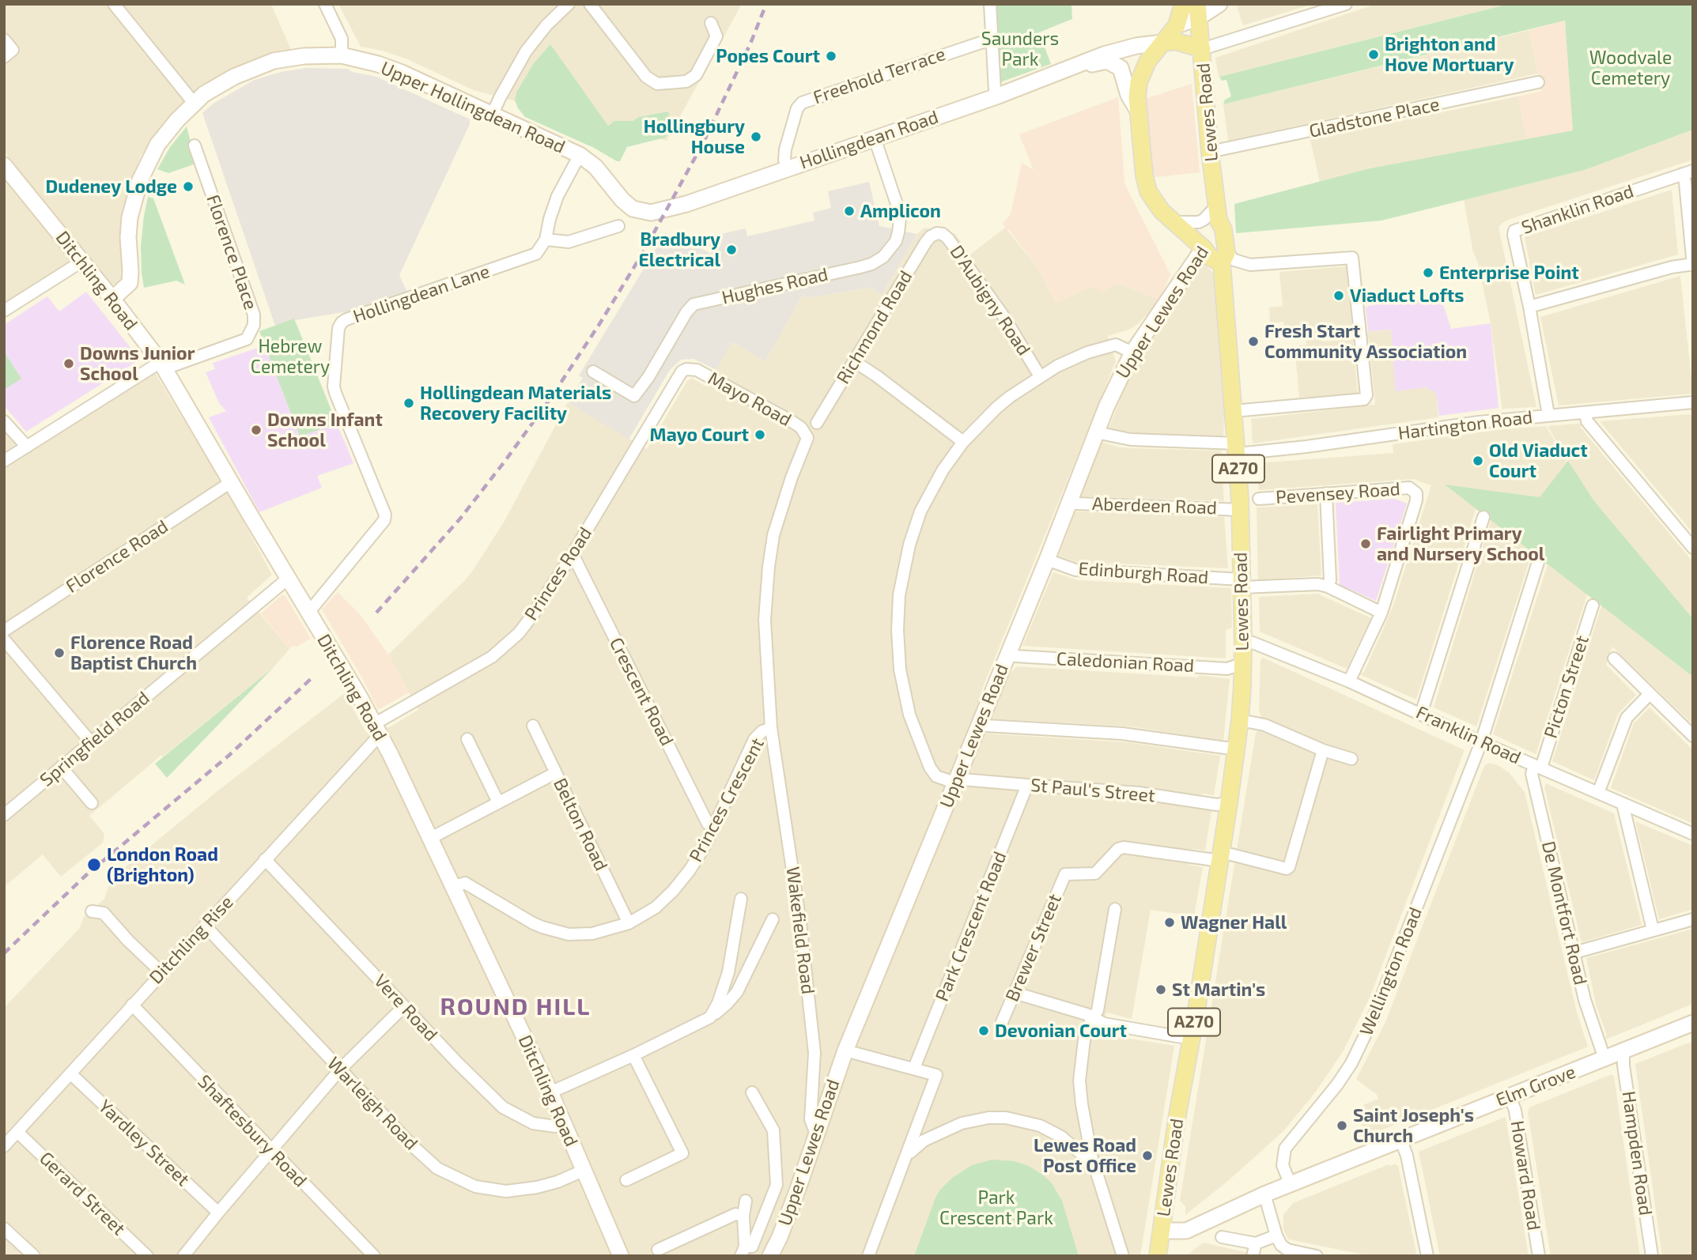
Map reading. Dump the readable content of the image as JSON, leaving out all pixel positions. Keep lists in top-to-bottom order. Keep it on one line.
{"streets":{"main road":["Lewes Road","Upper Lewes Road","A270"],"street":["Freehold Terrace","Upper Hollingdean Road","Gladstone Place","Hollingdean Road","Shanklin Road","Florence Place","Ditchling Road","Hughes Road","Hollingdean Lane","D'Aubigny Road","Richmond Road","Mayo Road","Hartington Road","Pevensey Road","Aberdeen Road","Florence Road","Edinburgh Road","Princes Road","Caledonian Road","Picton Street","Crescent Road","Franklin Road","Springfield Road","St Paul's Street","Princes Crescent","Belton Road","De Montfort Road","Park Crescent Road","Wakefield Road","Ditchling Rise","Brewer Street","Wellington Road","Vere Road","Elm Grove","Warleigh Road","Shaftesbury Road","Yardley Street","Hampden Road","Howard Road","Gerard Street"]},"crossings":[["Freehold Terrace","Hollingdean Road"],["Upper Hollingdean Road","Hollingdean Road"],["Upper Hollingdean Road","Ditchling Road"],["Lewes Road","Gladstone Place"],["Lewes Road","Upper Lewes Road"],["Lewes Road","Hartington Road"],["Lewes Road","A270"],["Lewes Road","Aberdeen Road"],["Lewes Road","Edinburgh Road"],["Lewes Road","Caledonian Road"],["Lewes Road","Franklin Road"],["Lewes Road","St Paul's Street"],["Lewes Road","Brewer Street"],["Lewes Road","Elm Grove"],["Hollingdean Road","Hughes Road"],["Shanklin Road","Hartington Road"],["Florence Place","Ditchling Road"],["Ditchling Road","Hollingdean Lane"],["Ditchling Road","Florence Road"],["Ditchling Road","Princes Road"],["Ditchling Road","Springfield Road"],["Ditchling Road","Princes Crescent"],["Ditchling Road","Ditchling Rise"],["Ditchling Road","Vere Road"],["Ditchling Road","Warleigh Road"],["D'Aubigny Road","Richmond Road"],["Upper Lewes Road","Hartington Road"],["Upper Lewes Road","Aberdeen Road"],["Upper Lewes Road","Edinburgh Road"],["Upper Lewes Road","Caledonian Road"],["Upper Lewes Road","St Paul's Street"],["Upper Lewes Road","Wakefield Road"],["Mayo Road","Princes Road"],["Mayo Road","Princes Crescent"],["Mayo Road","Wakefield Road"],["A270","Elm Grove"],["Princes Road","Crescent Road"],["Princes Road","Ditchling Rise"],["Picton Street","Franklin Road"],["Picton Street","De Montfort Road"],["Crescent Road","Princes Crescent"],["Franklin Road","De Montfort Road"],["Franklin Road","Wellington Road"],["St Paul's Street","Park Crescent Road"],["Princes Crescent","Belton Road"],["Princes Crescent","Wakefield Road"],["De Montfort Road","Elm Grove"],["Ditchling Rise","Vere Road"],["Ditchling Rise","Warleigh Road"],["Ditchling Rise","Shaftesbury Road"],["Ditchling Rise","Yardley Street"],["Ditchling Rise","Gerard Street"],["Wellington Road","Elm Grove"],["Elm Grove","Hampden Road"],["Elm Grove","Howard Road"]],"districts":["ROUND HILL"],"parks":["Saunders Park","Woodvale Cemetery","Hebrew Cemetery","Park Crescent Park"],"places":["Brighton and Hove Mortuary","Popes Court","Hollingbury House","Dudeney Lodge","Amplicon","Bradbury Electrical","Enterprise Point","Viaduct Lofts","Fresh Start Community Association","Downs Junior School","Hollingdean Materials Recovery Facility","Downs Infant School","Mayo Court","Old Viaduct Court","Fairlight Primary and Nursery School","Florence Road Baptist Church","London Road (Brighton)","Wagner Hall","St Martin's","Devonian Court","Saint Joseph's Church","Lewes Road Post Office"]}
